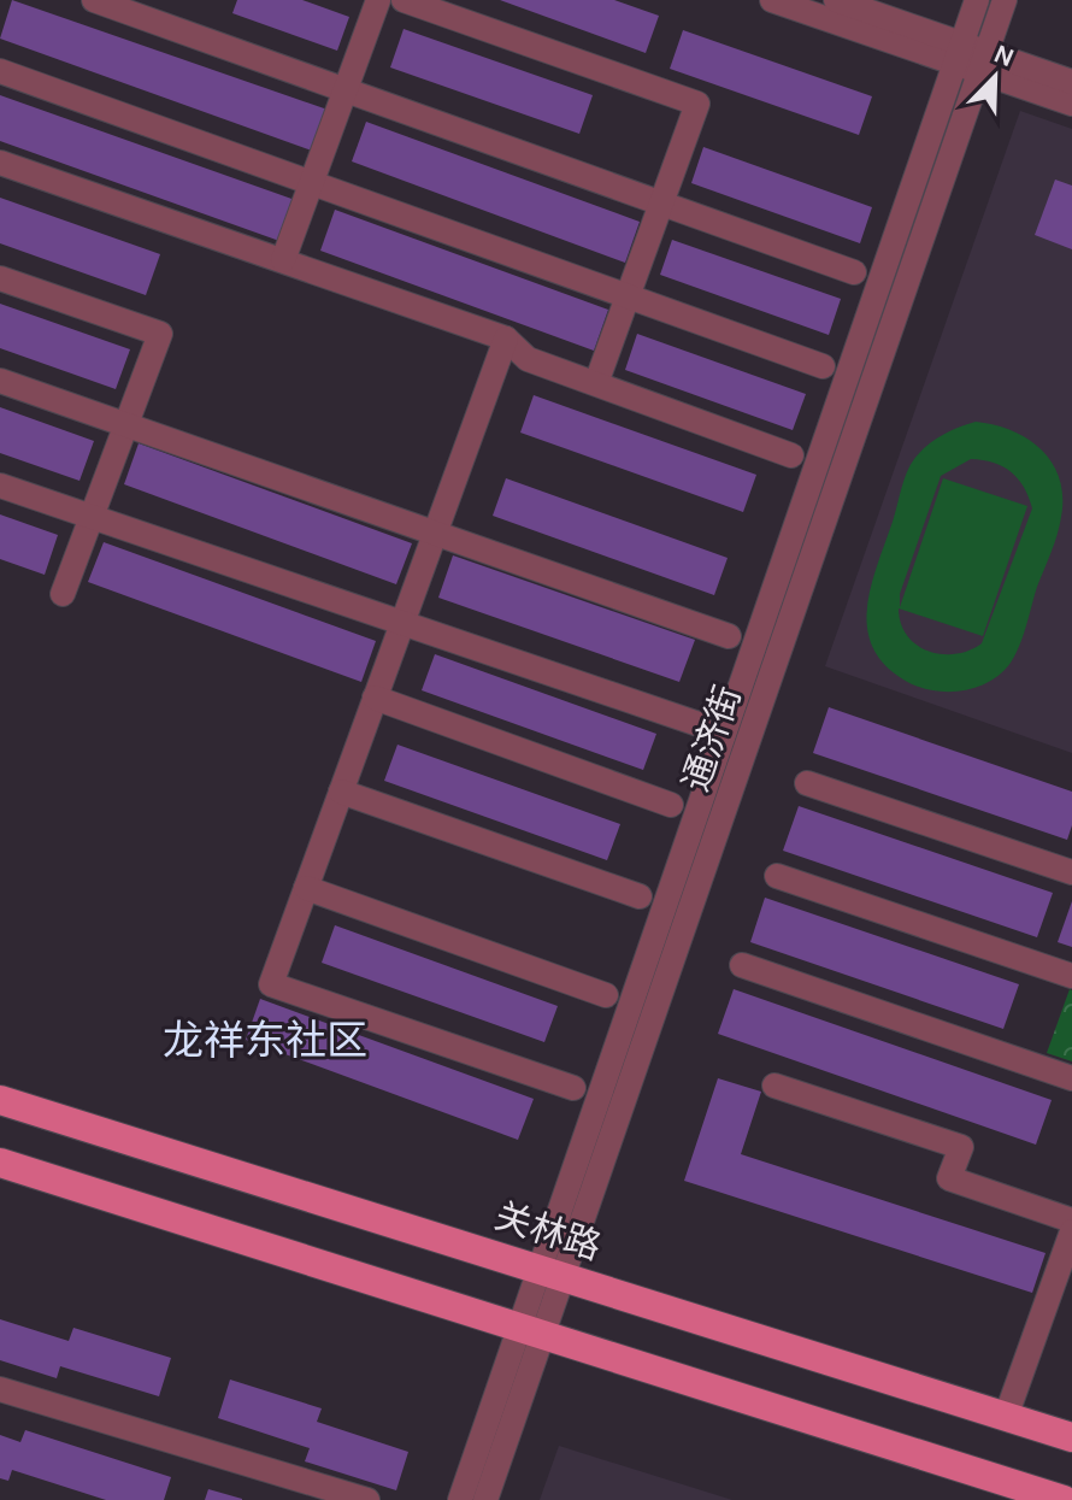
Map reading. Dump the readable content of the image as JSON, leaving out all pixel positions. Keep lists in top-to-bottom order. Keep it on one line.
{"streets":{"main road":["关林路"],"street":["通济街"]},"crossings":[["通济街","关林路"]],"districts":["龙祥东社区"],"north":"top right"}
